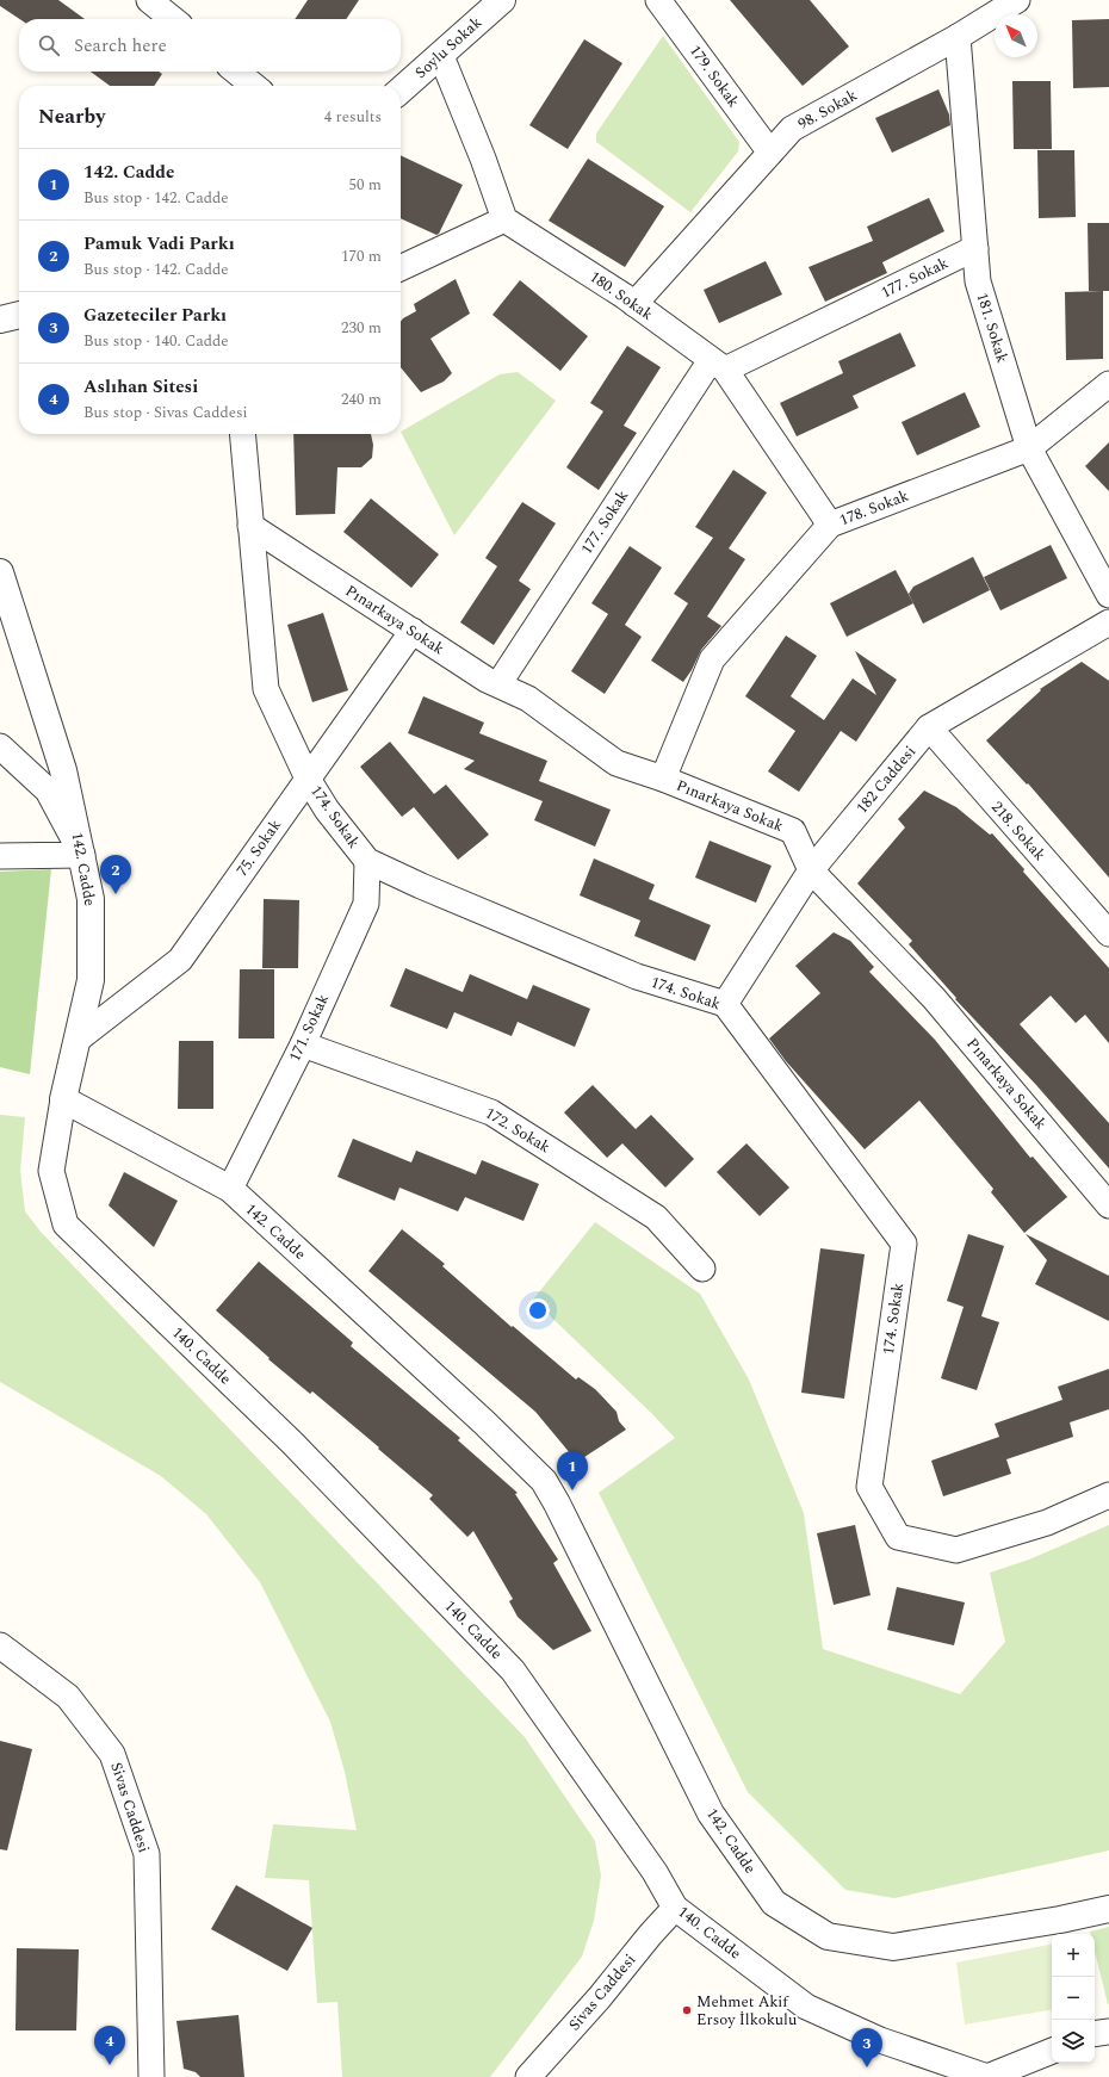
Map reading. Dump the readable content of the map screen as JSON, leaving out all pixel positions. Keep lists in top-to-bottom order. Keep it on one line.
{"streets":{"street":["Soylu Sokak","179. Sokak","98. Sokak","177. Sokak","180. Sokak","181. Sokak","178. Sokak","Pınarkaya Sokak","182 Caddesi","174. Sokak","218. Sokak","75. Sokak","142. Cadde","171. Sokak","172. Sokak","140. Cadde","Sivas Caddesi"]},"crossings":[["179. Sokak","98. Sokak"],["98. Sokak","180. Sokak"],["98. Sokak","181. Sokak"],["177. Sokak","180. Sokak"],["177. Sokak","181. Sokak"],["177. Sokak","Pınarkaya Sokak"],["180. Sokak","178. Sokak"],["181. Sokak","178. Sokak"],["178. Sokak","Pınarkaya Sokak"],["Pınarkaya Sokak","182 Caddesi"],["Pınarkaya Sokak","174. Sokak"],["Pınarkaya Sokak","75. Sokak"],["182 Caddesi","174. Sokak"],["182 Caddesi","218. Sokak"],["174. Sokak","75. Sokak"],["174. Sokak","171. Sokak"],["75. Sokak","142. Cadde"],["142. Cadde","171. Sokak"],["142. Cadde","140. Cadde"],["171. Sokak","172. Sokak"],["140. Cadde","Sivas Caddesi"]],"places":["Mehmet Akif Ersoy İlkokulu"],"north":"top left","page":{"search":"Search here","heading":["Nearby","4 results"],"list":[{"mark":"1","name":"142. Cadde","note":"Bus stop · 142. Cadde","value":"50 m"},{"mark":"2","name":"Pamuk Vadi Parkı","note":"Bus stop · 142. Cadde","value":"170 m"},{"mark":"3","name":"Gazeteciler Parkı","note":"Bus stop · 140. Cadde","value":"230 m"},{"mark":"4","name":"Aslıhan Sitesi","note":"Bus stop · Sivas Caddesi","value":"240 m"}],"pins":["2","1","4","3"],"map_buttons":["+","−"]}}
